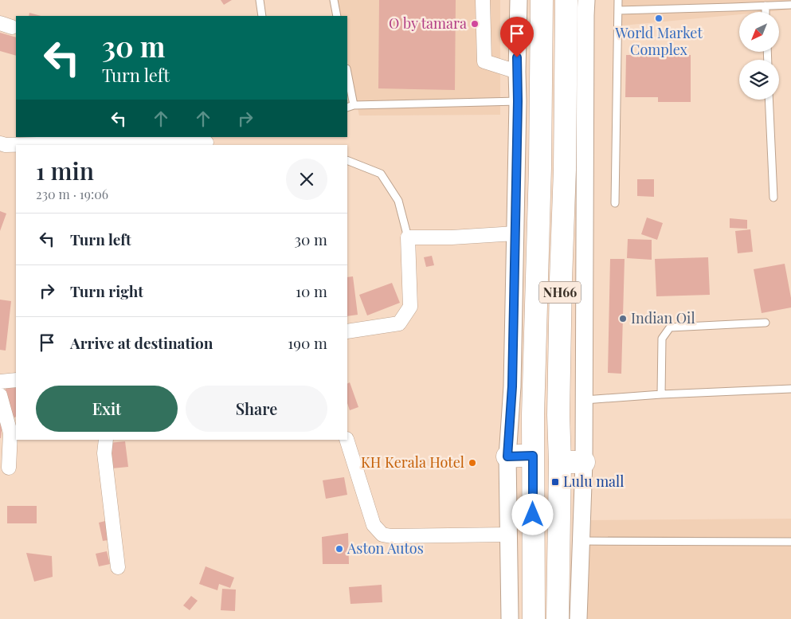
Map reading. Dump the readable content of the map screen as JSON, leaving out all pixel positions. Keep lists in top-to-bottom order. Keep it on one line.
{"streets":{"highway":["NH66"]},"places":{"other":["World Market Complex","O by tamara","Indian Oil","KH Kerala Hotel","Aston Autos"],"transit":["Lulu mall"]},"north":"bottom left","page":{"turn":["30 m","Turn left"],"heading":["1 min","230 m · 19:06"],"list":[{"name":"Turn left","value":"30 m"},{"name":"Turn right","value":"10 m"},{"name":"Arrive at destination","value":"190 m"}],"buttons":["Exit","Share"]}}
